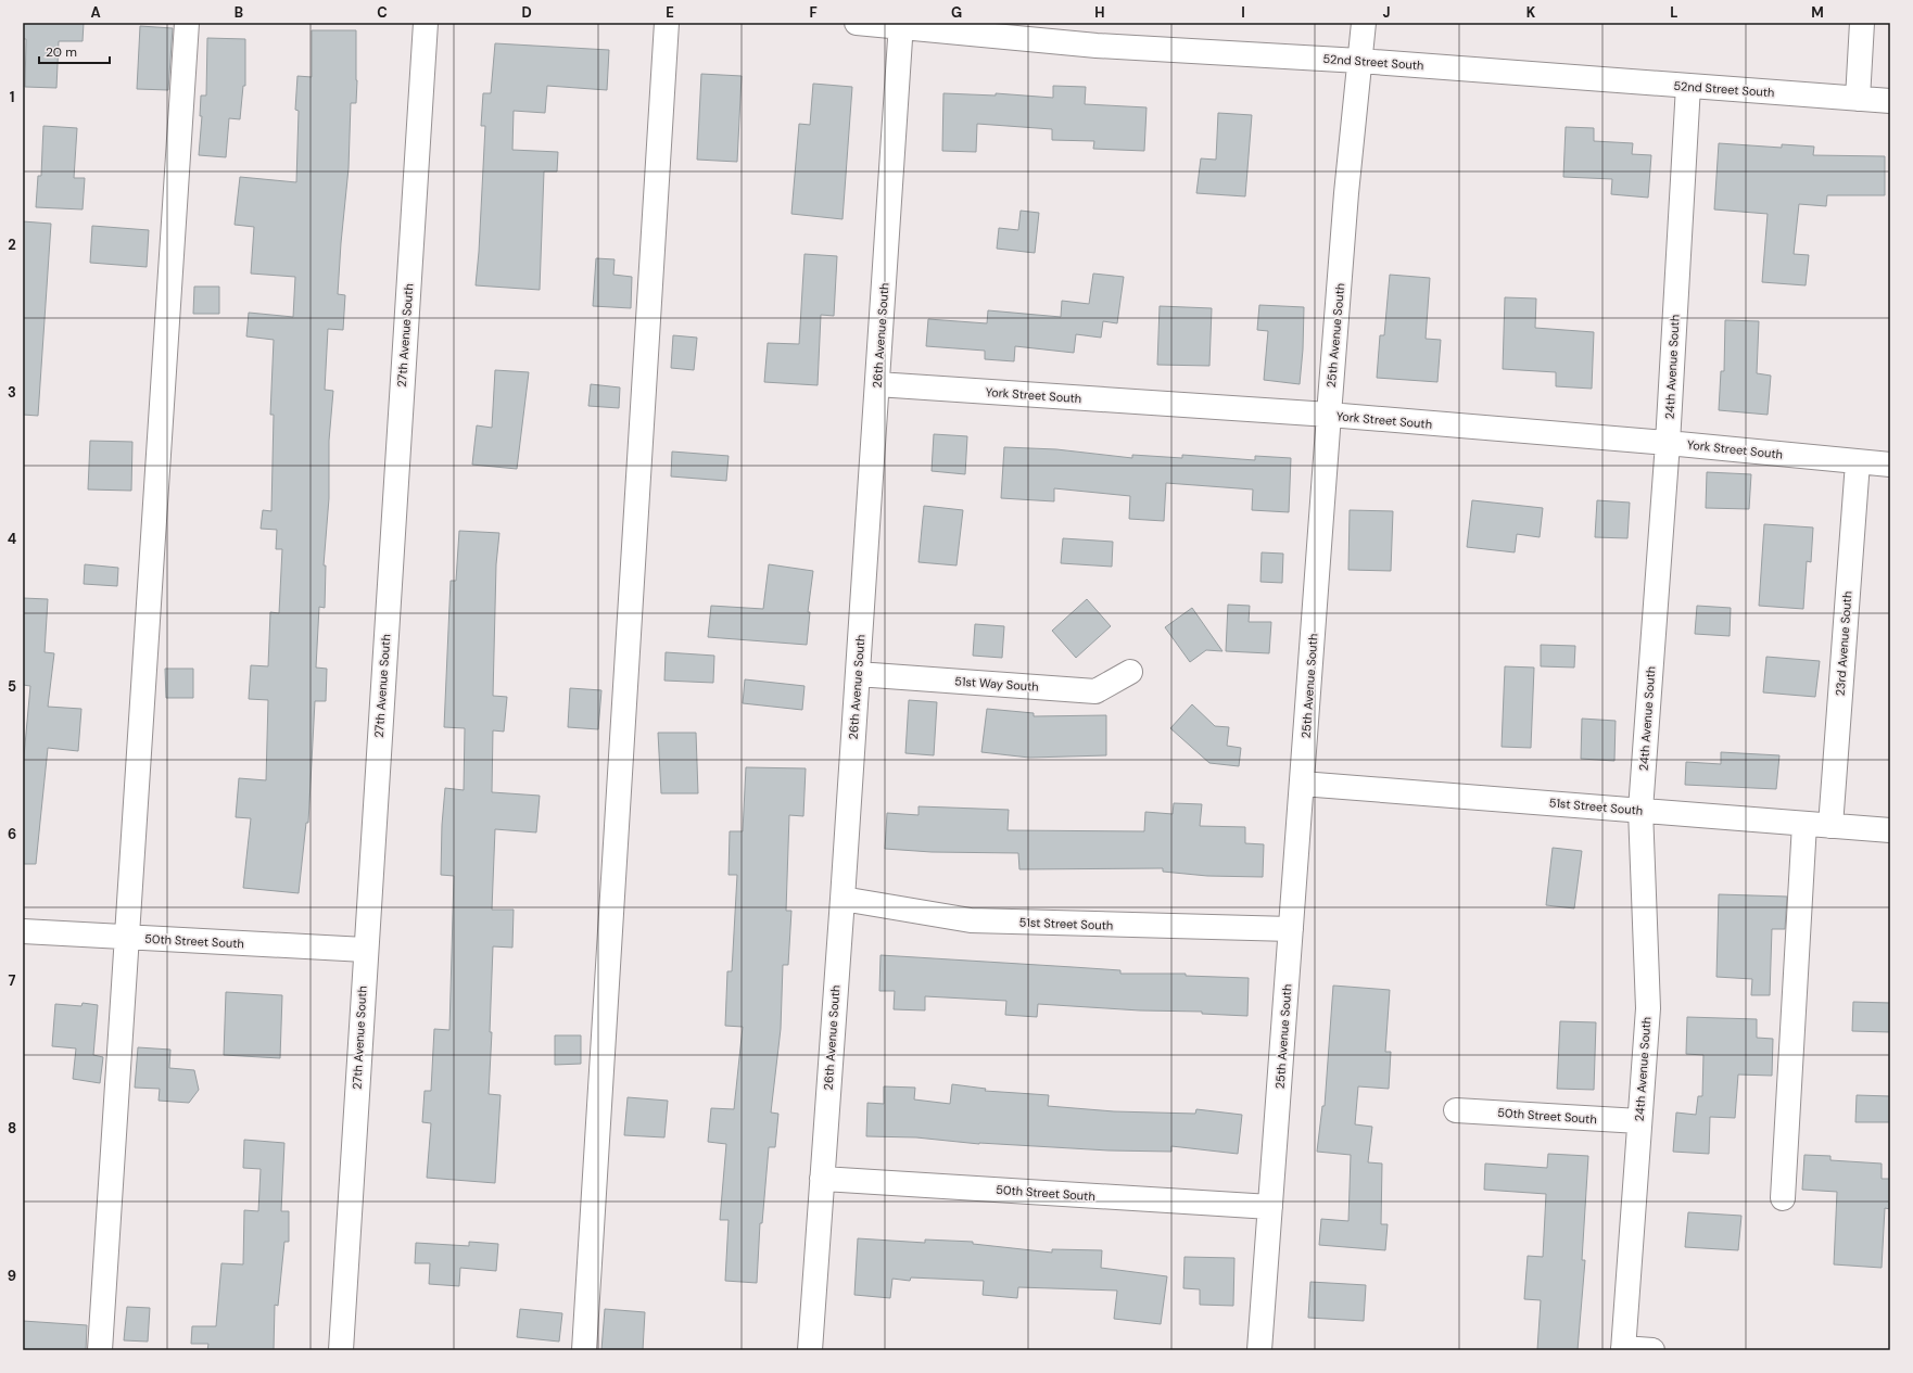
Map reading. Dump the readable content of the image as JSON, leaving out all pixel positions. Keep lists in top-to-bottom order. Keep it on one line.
{"streets":{"street":["52nd Street South","27th Avenue South","26th Avenue South","25th Avenue South","24th Avenue South","York Street South","23rd Avenue South","51st Way South","51st Street South","50th Street South"]},"crossings":[["52nd Street South","26th Avenue South"],["52nd Street South","25th Avenue South"],["52nd Street South","24th Avenue South"],["27th Avenue South","50th Street South"],["26th Avenue South","York Street South"],["26th Avenue South","51st Way South"],["26th Avenue South","51st Street South"],["26th Avenue South","50th Street South"],["25th Avenue South","York Street South"],["25th Avenue South","51st Street South"],["25th Avenue South","50th Street South"],["24th Avenue South","York Street South"],["24th Avenue South","51st Street South"],["24th Avenue South","50th Street South"],["York Street South","23rd Avenue South"],["23rd Avenue South","51st Street South"]],"scale_bar":"20 m","grid":{"columns":["A","B","C","D","E","F","G","H","I","J","K","L","M"],"rows":["1","2","3","4","5","6","7","8","9"]}}
